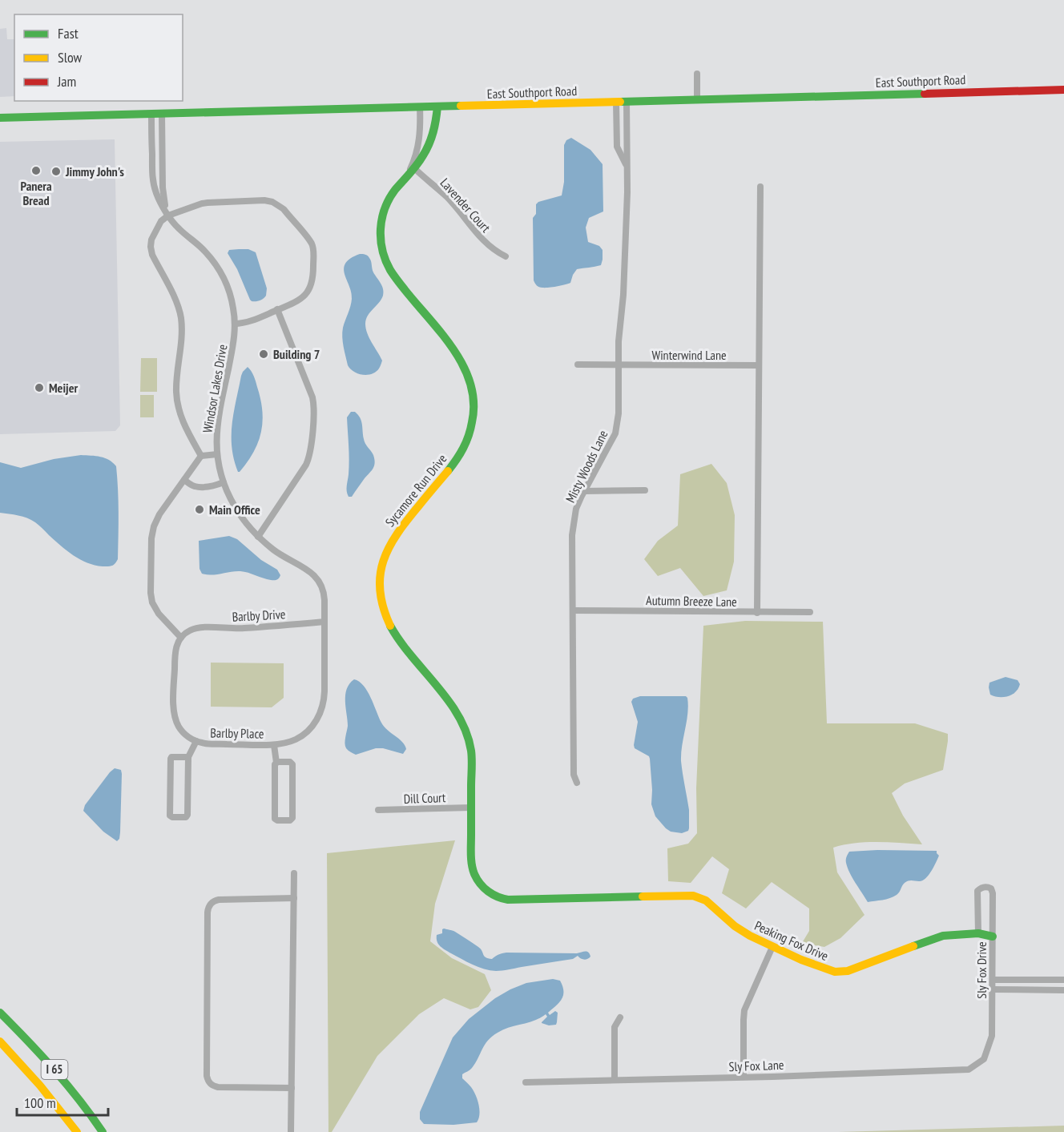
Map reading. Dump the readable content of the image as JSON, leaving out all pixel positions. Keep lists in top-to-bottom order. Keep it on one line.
{"streets":{"main road":["East Southport Road","Sycamore Run Drive","Peaking Fox Drive","I 65"],"street":["Lavender Court","Winterwind Lane","Windsor Lakes Drive","Misty Woods Lane","Autumn Breeze Lane","Barlby Drive","Barlby Place","Dill Court","Sly Fox Drive","Sly Fox Lane"]},"crossings":[["East Southport Road","Windsor Lakes Drive"],["East Southport Road","Misty Woods Lane"],["East Southport Road","Sycamore Run Drive"],["Lavender Court","Sycamore Run Drive"],["Winterwind Lane","Misty Woods Lane"],["Windsor Lakes Drive","Barlby Drive"],["Windsor Lakes Drive","Barlby Place"],["Misty Woods Lane","Autumn Breeze Lane"],["Sycamore Run Drive","Dill Court"],["Sycamore Run Drive","Peaking Fox Drive"],["Barlby Drive","Barlby Place"],["Peaking Fox Drive","Sly Fox Drive"],["Sly Fox Drive","Sly Fox Lane"]],"places":["Panera Bread","Jimmy John's","Building 7","Meijer","Main Office"],"legend":["Fast","Slow","Jam"],"scale_bar":"100 m"}
